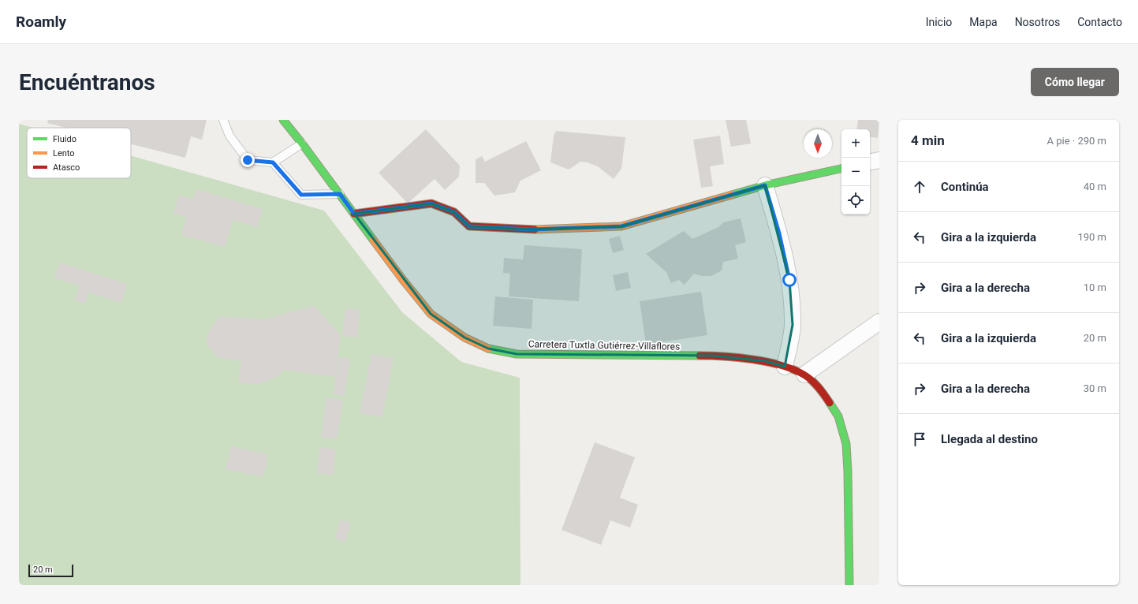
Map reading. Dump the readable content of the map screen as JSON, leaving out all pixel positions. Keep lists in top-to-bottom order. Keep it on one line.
{"streets":{"main road":["Carretera Tuxtla Gutiérrez-Villaflores"]},"legend":["Fluido","Lento","Atasco"],"scale_bar":"20 m","north":"bottom","page":{"header":"Roamly","nav":["Inicio","Mapa","Nosotros","Contacto"],"buttons":"Cómo llegar","title":"Encuéntranos","heading":["4 min","A pie · 290 m"],"map_buttons":["+","−"],"list":[["Continúa","40 m"],["Gira a la izquierda","190 m"],["Gira a la derecha","10 m"],["Gira a la izquierda","20 m"],["Gira a la derecha","30 m"],"Llegada al destino"],"scale":"20 m"}}
